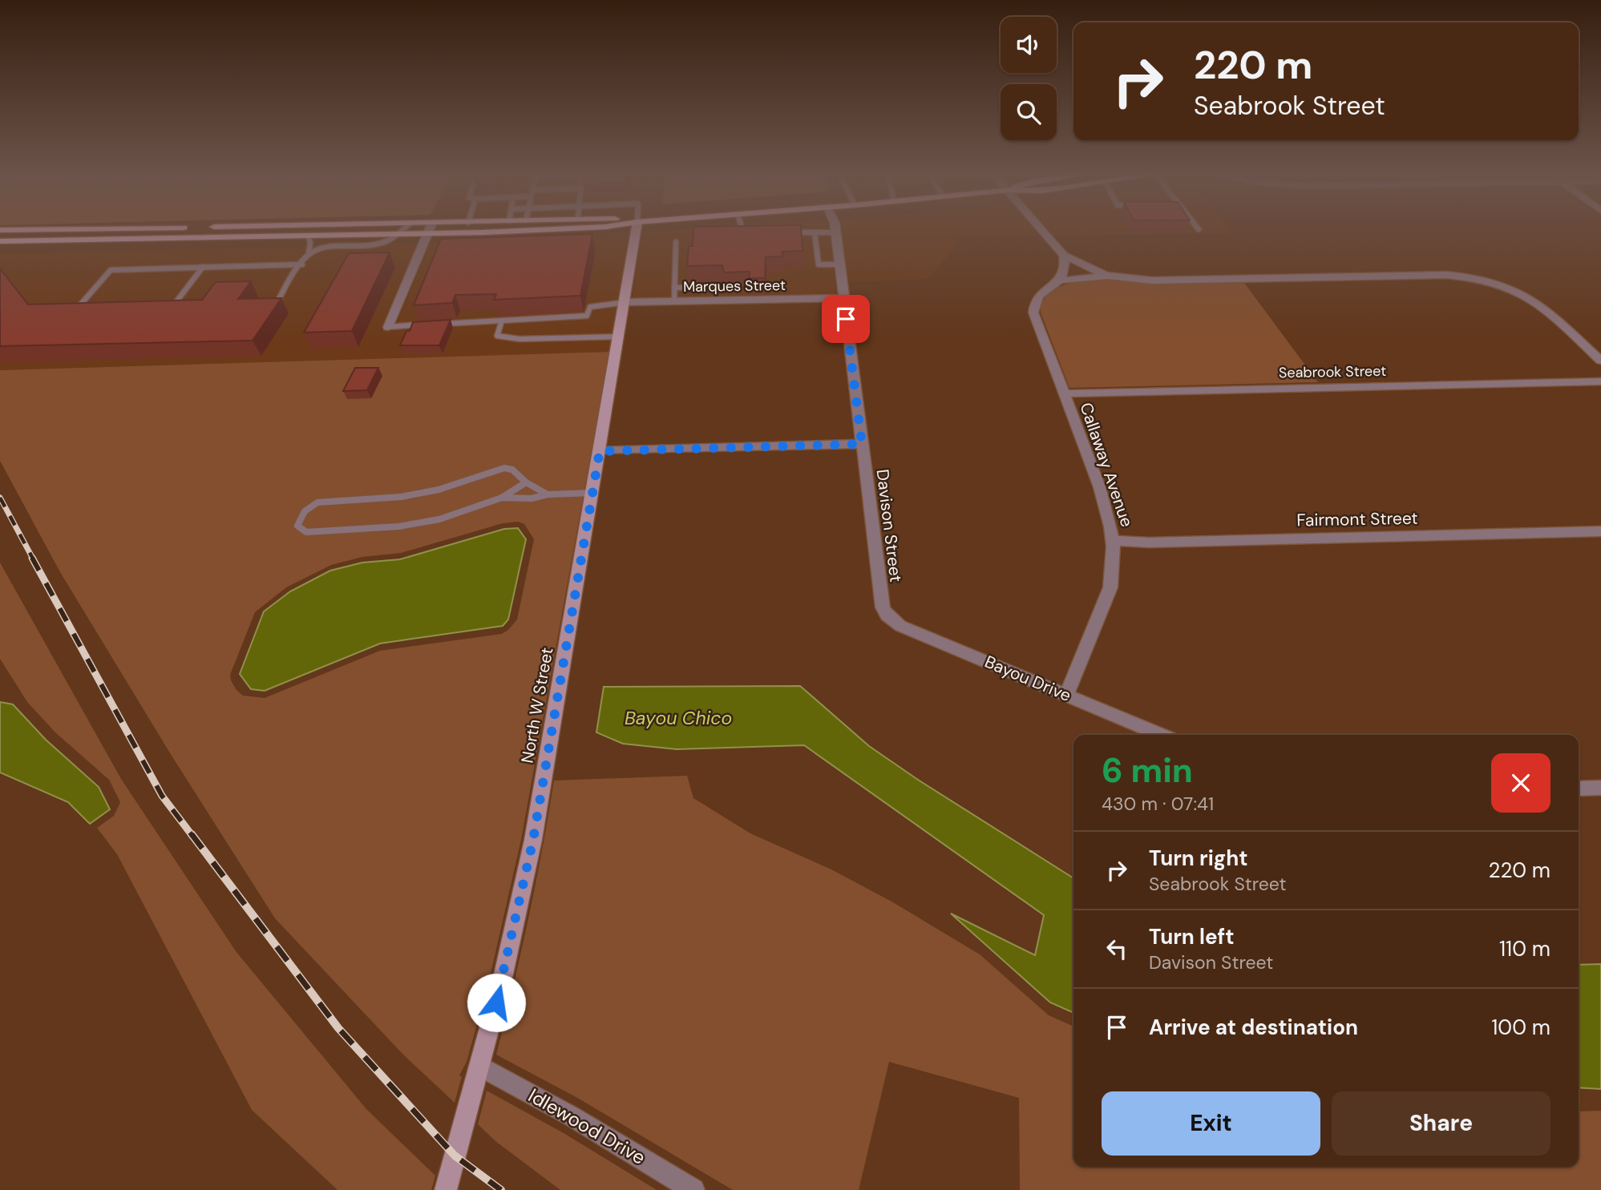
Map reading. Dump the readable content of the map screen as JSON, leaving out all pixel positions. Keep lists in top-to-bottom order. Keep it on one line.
{"streets":{"main road":["North W Street"],"street":["Marques Street","Seabrook Street","Callaway Avenue","Fairmont Street","Davison Street","Bayou Drive","Idlewood Drive"]},"crossings":[["Marques Street","Davison Street"],["Marques Street","North W Street"],["Seabrook Street","Callaway Avenue"],["Callaway Avenue","Fairmont Street"],["Callaway Avenue","Bayou Drive"],["Davison Street","Bayou Drive"],["North W Street","Idlewood Drive"]],"water":["Bayou Chico"],"page":{"turn":["220 m","Seabrook Street"],"heading":["6 min","430 m · 07:41"],"list":[{"name":"Turn right","note":"Seabrook Street","value":"220 m"},{"name":"Turn left","note":"Davison Street","value":"110 m"},{"name":"Arrive at destination","value":"100 m"}],"buttons":["Exit","Share"]}}
